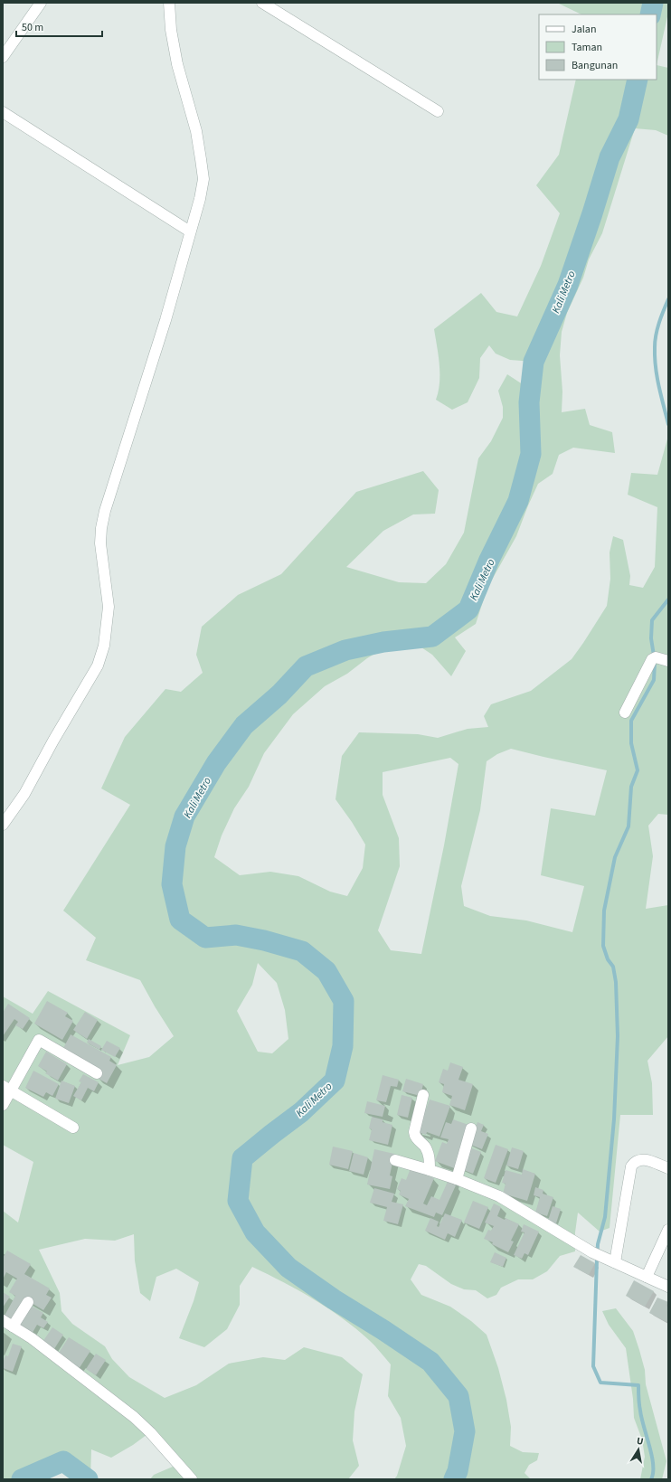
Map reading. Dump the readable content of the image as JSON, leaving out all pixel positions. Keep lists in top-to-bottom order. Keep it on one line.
{"water":["Kali Metro"],"legend":["Jalan","Taman","Bangunan"],"scale_bar":"50 m","north":"top"}
